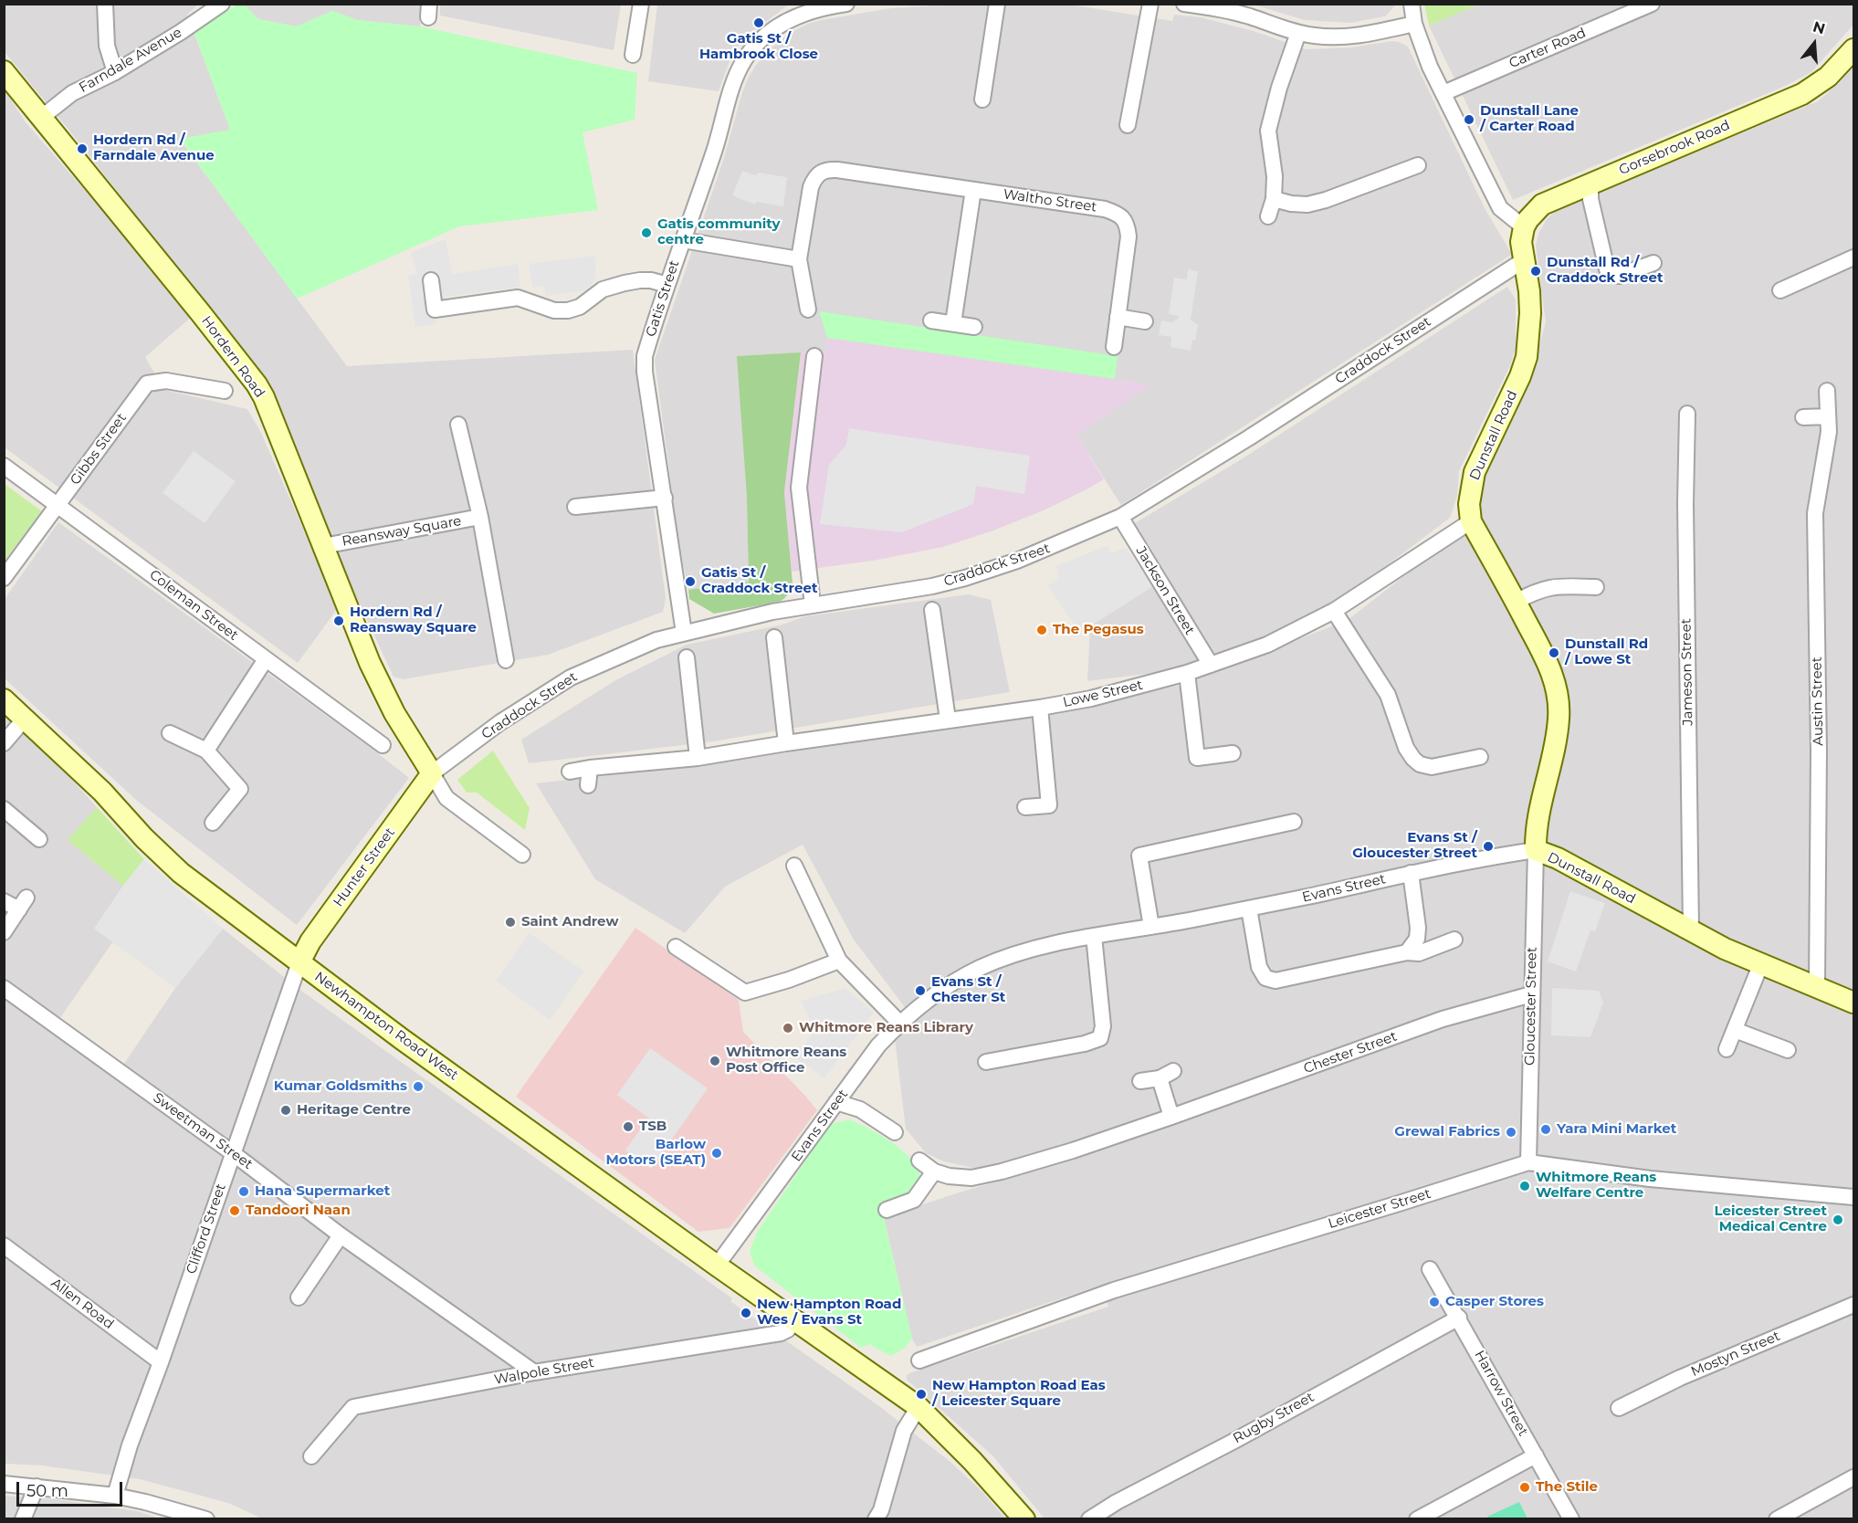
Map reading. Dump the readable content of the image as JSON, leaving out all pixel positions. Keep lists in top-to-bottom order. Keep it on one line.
{"streets":{"street":["Carter Road","Farndale Avenue","Gorsebrook Road","Waltho Street","Gatis Street","Craddock Street","Hordern Road","Dunstall Road","Gibbs Street","Reansway Square","Jackson Street","Coleman Street","Jameson Street","Lowe Street","Austin Street","Hunter Street","Evans Street","Gloucester Street","Newhampton Road West","Chester Street","Sweetman Street","Leicester Street","Clifford Street","Allen Road","Mostyn Street","Walpole Street","Harrow Street","Rugby Street"]},"crossings":[["Farndale Avenue","Hordern Road"],["Gatis Street","Craddock Street"],["Craddock Street","Hordern Road"],["Craddock Street","Dunstall Road"],["Craddock Street","Jackson Street"],["Craddock Street","Hunter Street"],["Hordern Road","Reansway Square"],["Hordern Road","Hunter Street"],["Dunstall Road","Jameson Street"],["Dunstall Road","Lowe Street"],["Dunstall Road","Austin Street"],["Dunstall Road","Evans Street"],["Dunstall Road","Gloucester Street"],["Gibbs Street","Coleman Street"],["Jackson Street","Lowe Street"],["Hunter Street","Newhampton Road West"],["Hunter Street","Clifford Street"],["Evans Street","Gloucester Street"],["Evans Street","Newhampton Road West"],["Gloucester Street","Chester Street"],["Gloucester Street","Leicester Street"],["Newhampton Road West","Clifford Street"],["Newhampton Road West","Walpole Street"],["Sweetman Street","Clifford Street"],["Sweetman Street","Walpole Street"],["Clifford Street","Allen Road"],["Harrow Street","Rugby Street"]],"places":["Gatis St / Hambrook Close","Dunstall Lane / Carter Road","Hordern Rd / Farndale Avenue","Gatis community centre","Dunstall Rd / Craddock Street","Gatis St / Craddock Street","Hordern Rd / Reansway Square","The Pegasus","Dunstall Rd / Lowe St","Evans St / Gloucester Street","Saint Andrew","Evans St / Chester St","Whitmore Reans Library","Whitmore Reans Post Office","Kumar Goldsmiths","Heritage Centre","TSB","Yara Mini Market","Grewal Fabrics","Barlow Motors (SEAT)","Whitmore Reans Welfare Centre","Hana Supermarket","Tandoori Naan","Leicester Street Medical Centre","Casper Stores","New Hampton Road Wes / Evans St","New Hampton Road Eas / Leicester Square","The Stile"],"scale_bar":"50 m","north":"top"}
